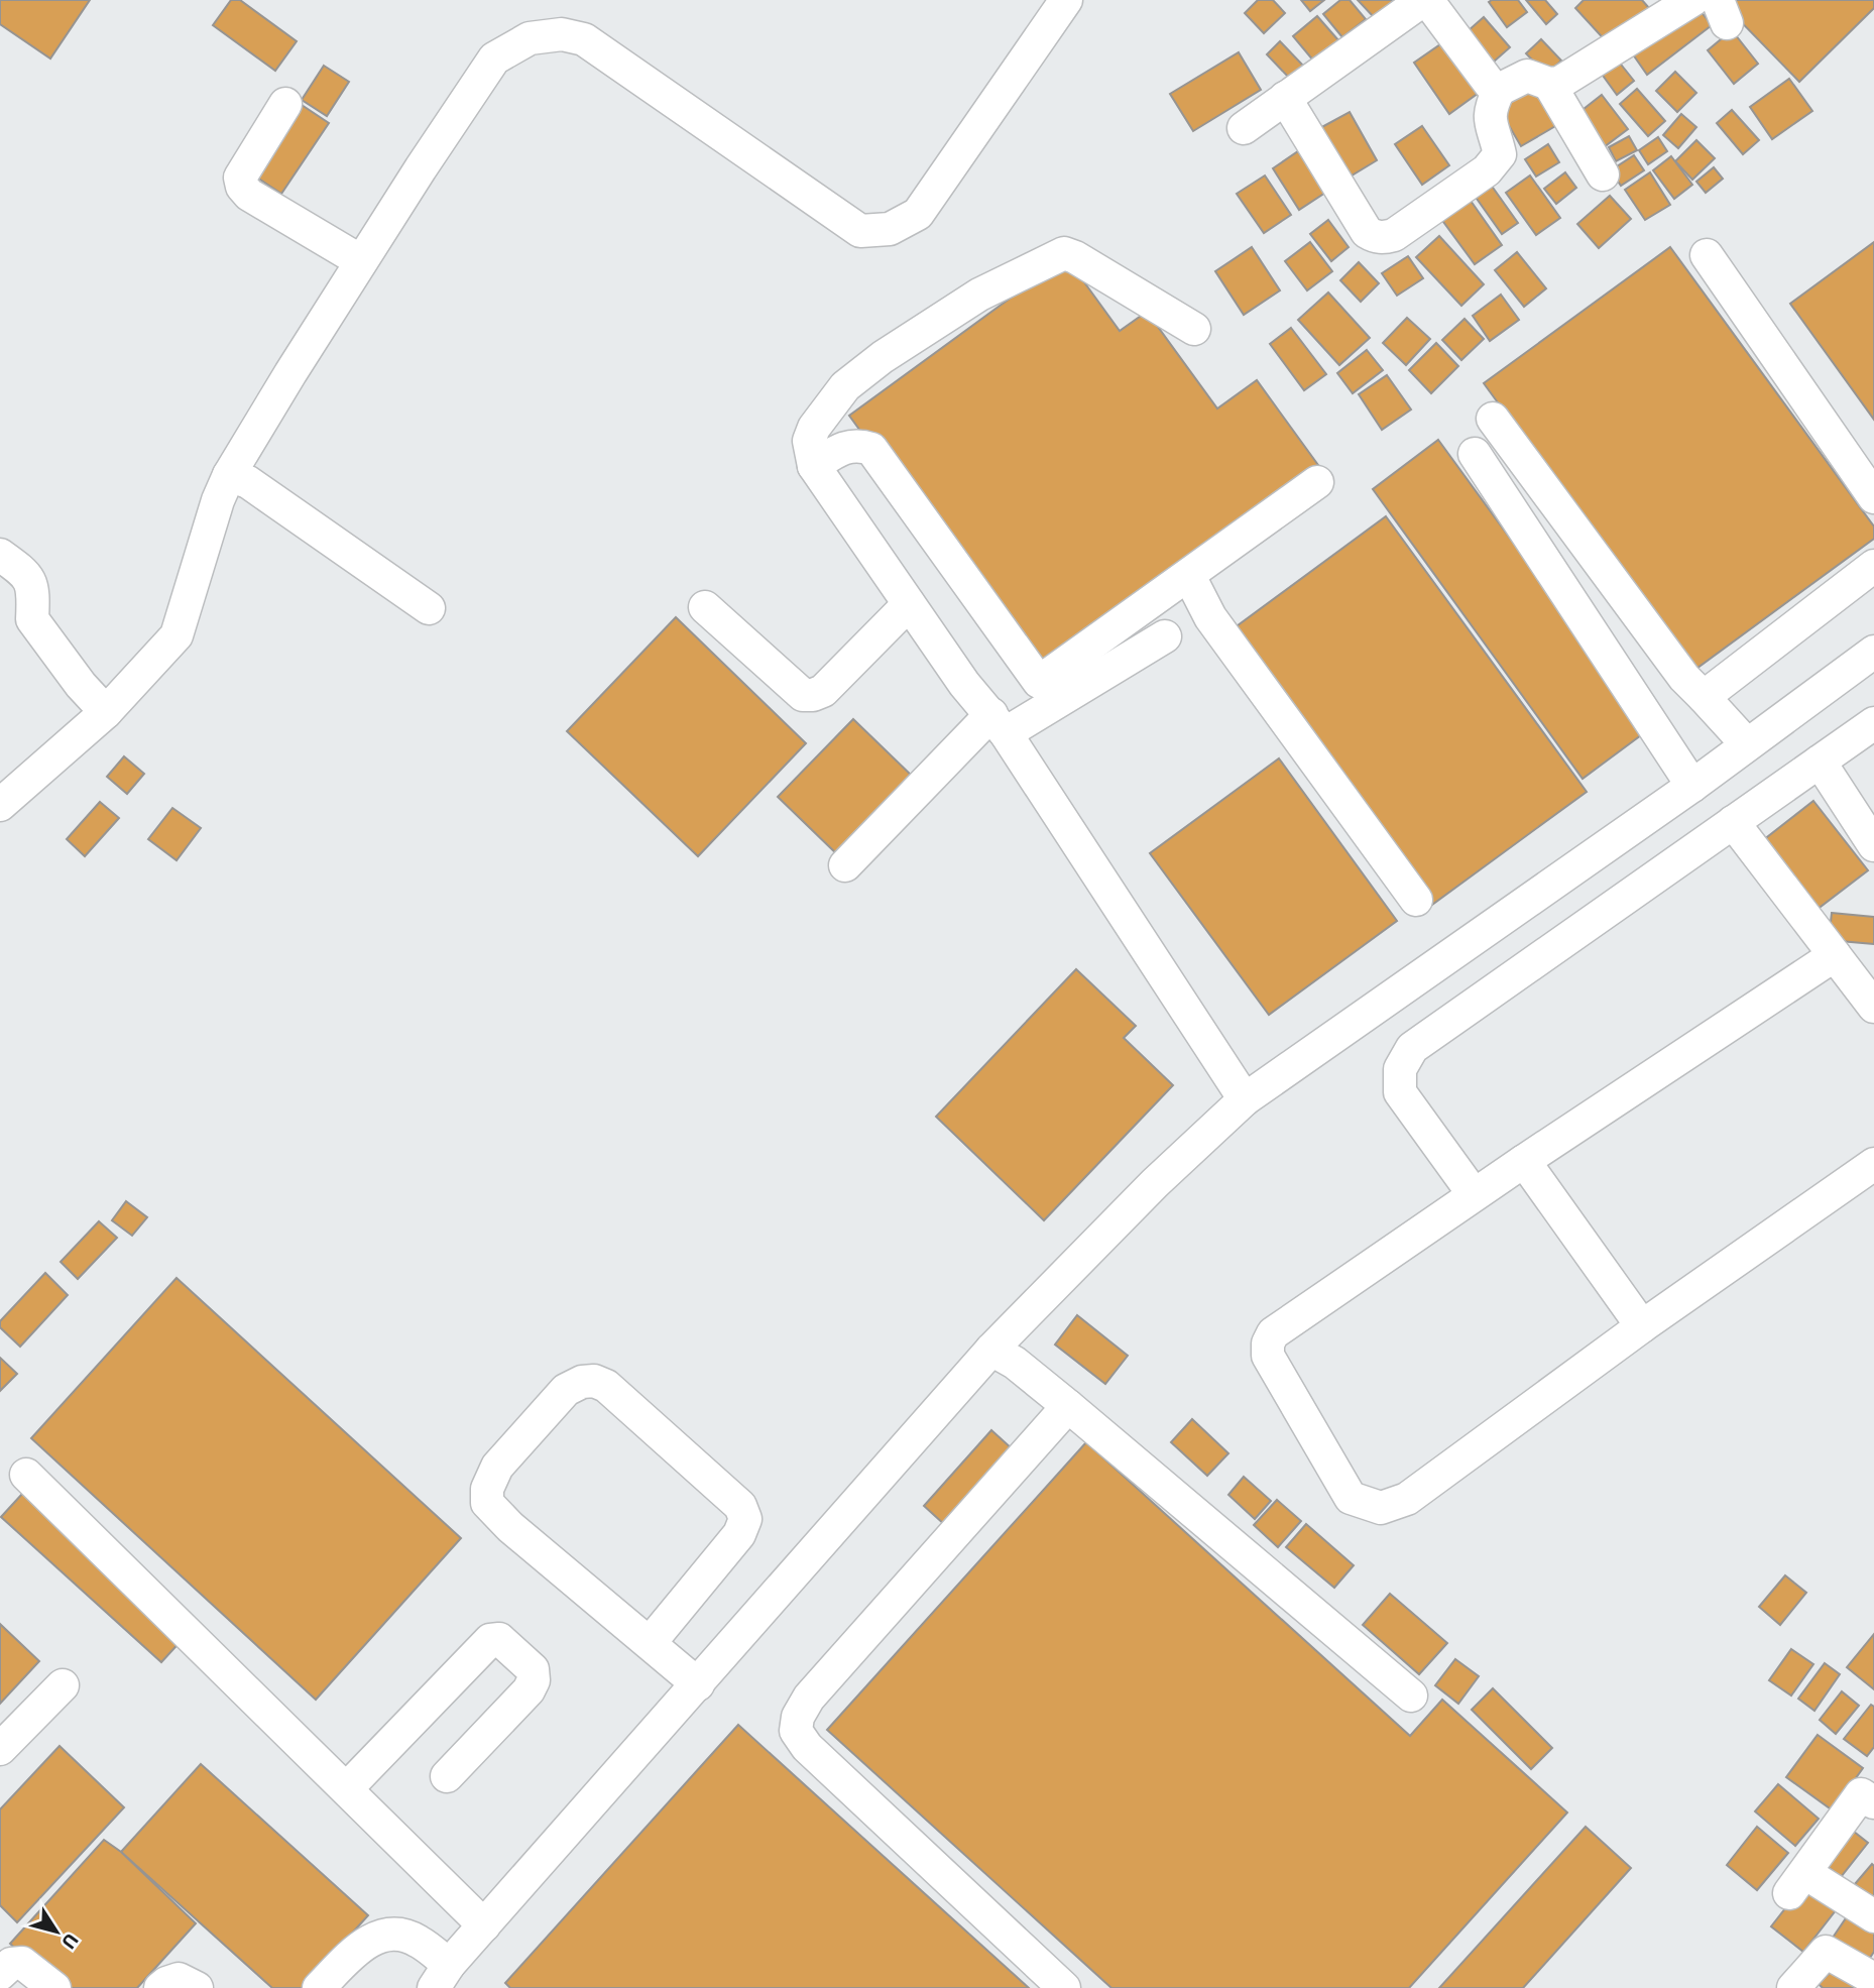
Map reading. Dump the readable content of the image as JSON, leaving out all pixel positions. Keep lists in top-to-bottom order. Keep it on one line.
{"north":"bottom right"}
